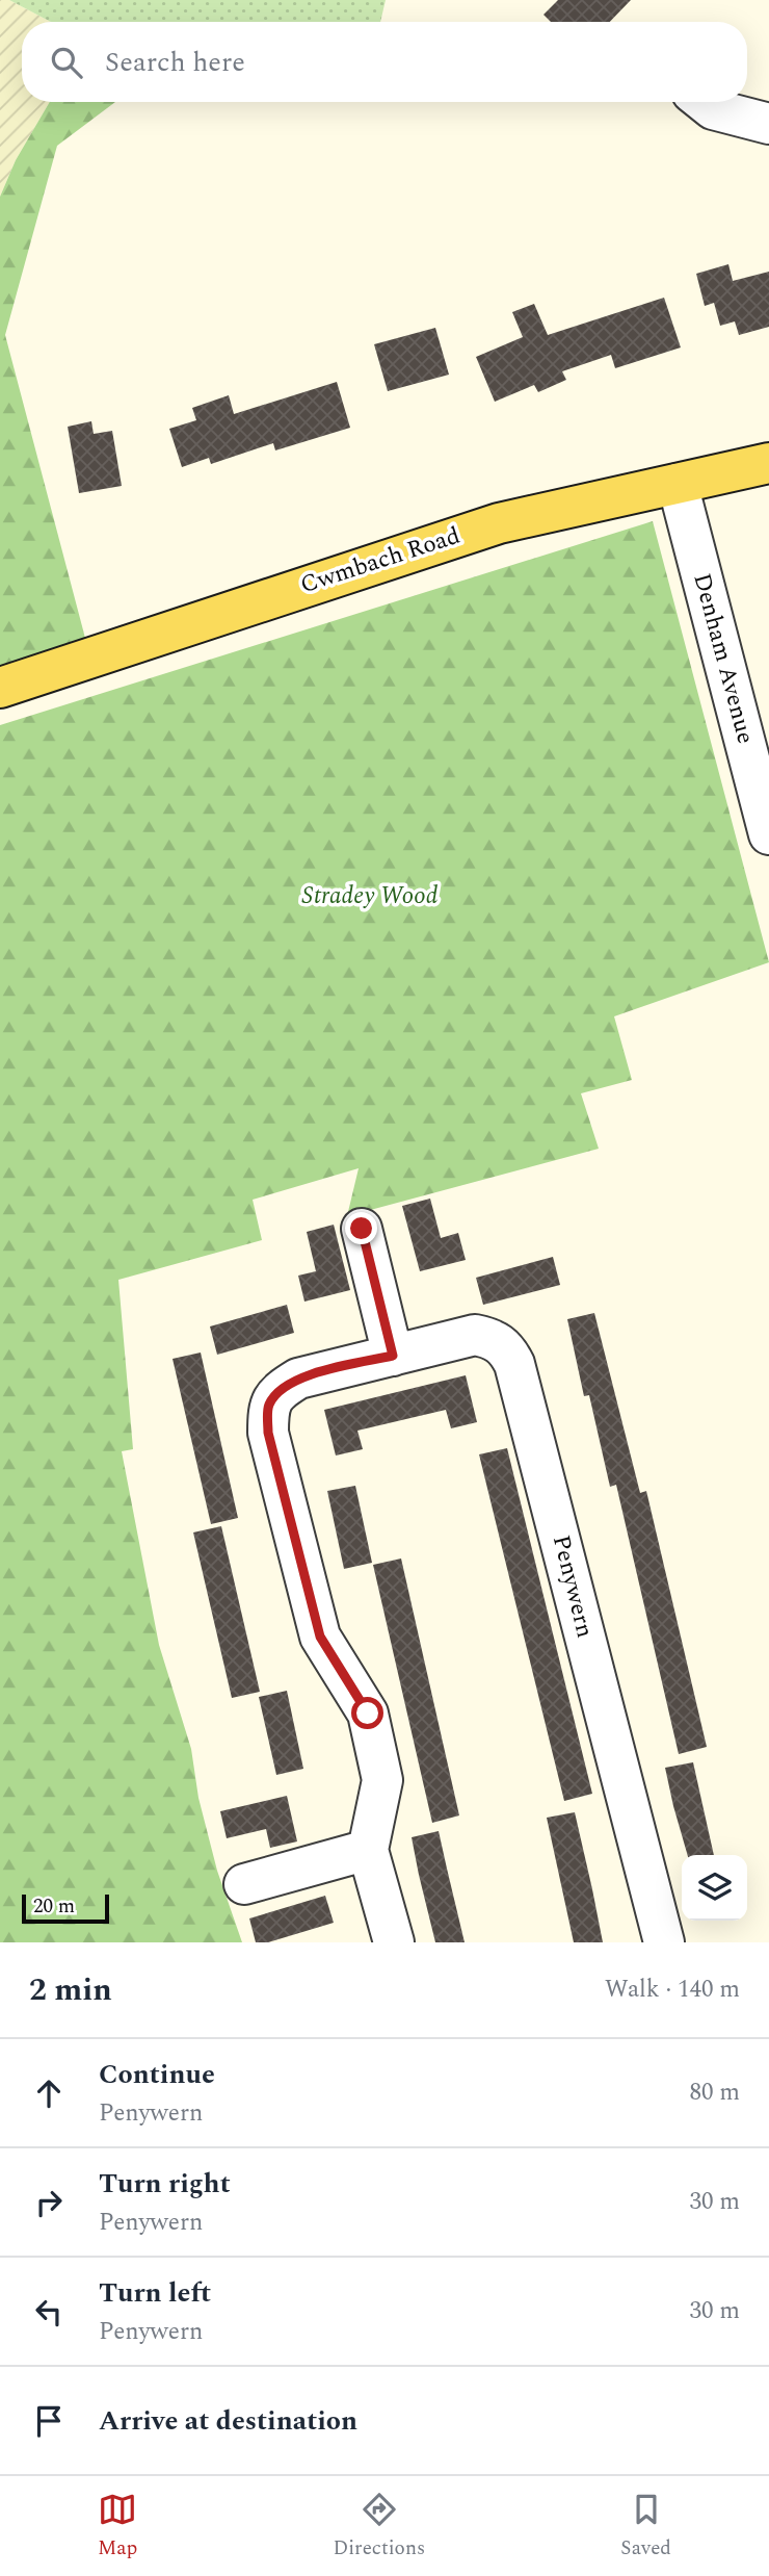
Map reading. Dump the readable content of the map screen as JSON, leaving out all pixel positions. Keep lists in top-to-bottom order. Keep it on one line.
{"streets":{"main road":["Cwmbach Road"],"street":["Denham Avenue","Penywern"]},"crossings":[["Cwmbach Road","Denham Avenue"]],"parks":["Stradey Wood"],"scale_bar":"20 m","page":{"search":"Search here","scale":"20 m","heading":["2 min","Walk · 140 m"],"list":[["Continue","Penywern","80 m"],["Turn right","Penywern","30 m"],["Turn left","Penywern","30 m"],"Arrive at destination"],"nav":["Map","Directions","Saved"]}}
